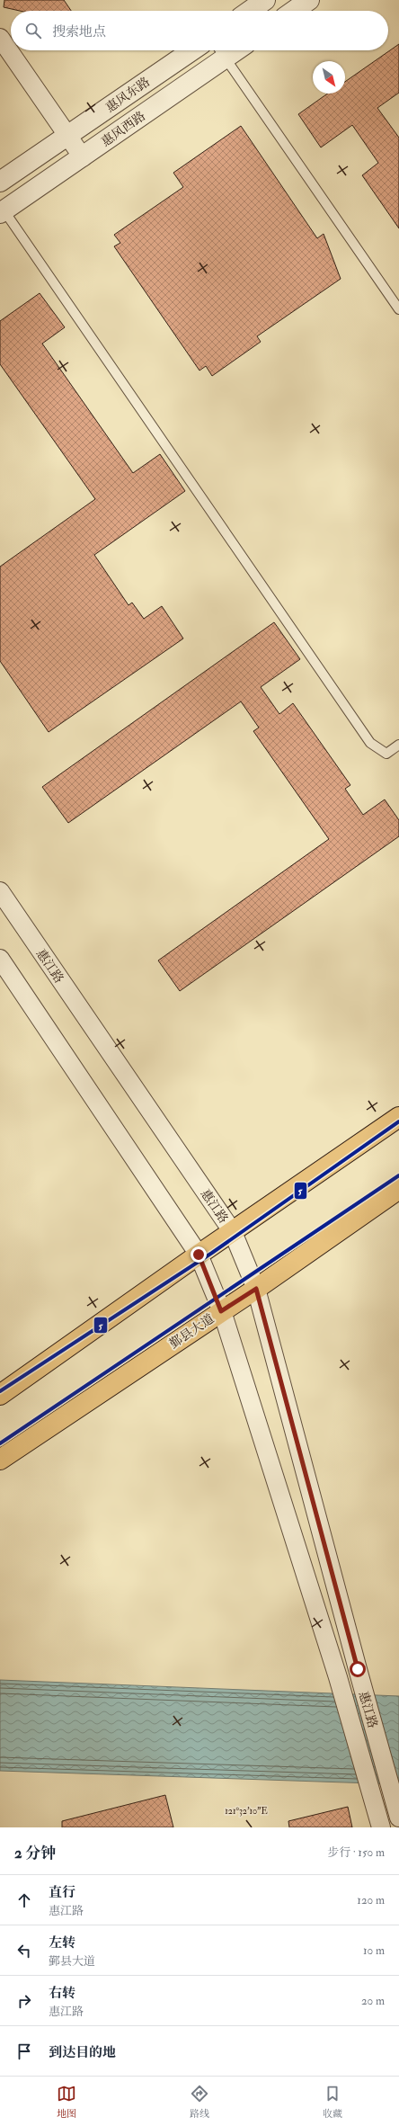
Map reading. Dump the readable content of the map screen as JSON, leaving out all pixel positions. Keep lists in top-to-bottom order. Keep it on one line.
{"streets":{"main road":["鄞县大道"],"street":["惠风东路","惠风西路","惠江路"]},"crossings":[["惠江路","鄞县大道"]],"lines":["transit line 5"],"north":"bottom right","page":{"search":"搜索地点","heading":["2 分钟","步行 · 150 m"],"list":[["直行","惠江路","120 m"],["左转","鄞县大道","10 m"],["右转","惠江路","20 m"],"到达目的地"],"nav":["地图","路线","收藏"]},"coordinates":["121°32'10\"E"]}
